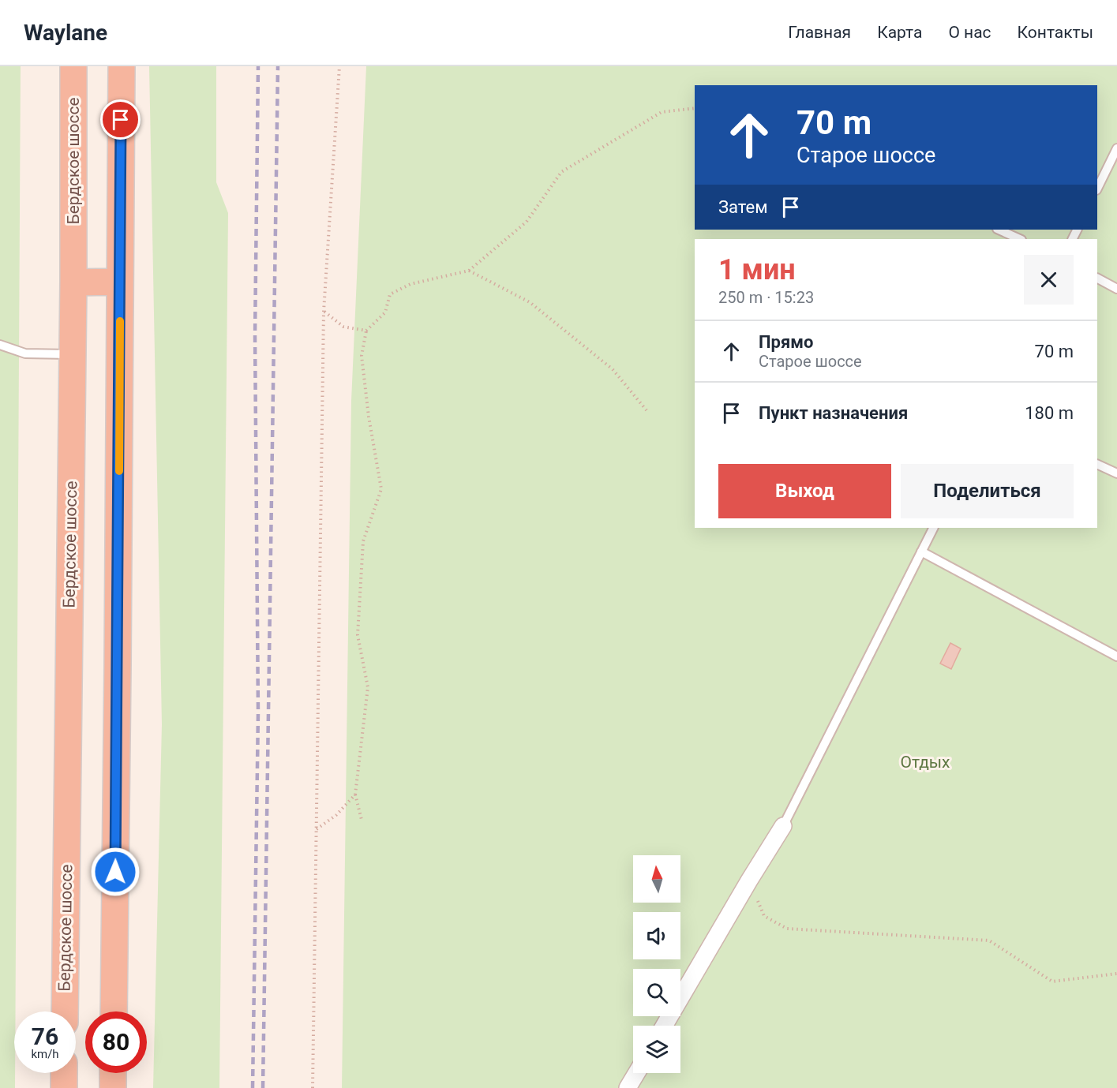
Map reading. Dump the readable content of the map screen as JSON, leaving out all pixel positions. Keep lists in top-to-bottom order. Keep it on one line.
{"streets":{"highway":["Бердское шоссе"]},"parks":["Отдых"],"north":"top","page":{"header":"Waylane","nav":["Главная","Карта","О нас","Контакты"],"turn":["70 m","Старое шоссе"],"then":"Затем","heading":["1 мин","250 m · 15:23"],"list":[{"name":"Прямо","note":"Старое шоссе","value":"70 m"},{"name":"Пункт назначения","value":"180 m"}],"buttons":["Выход","Поделиться"],"speed":"76 km/h","limit":"80"}}
